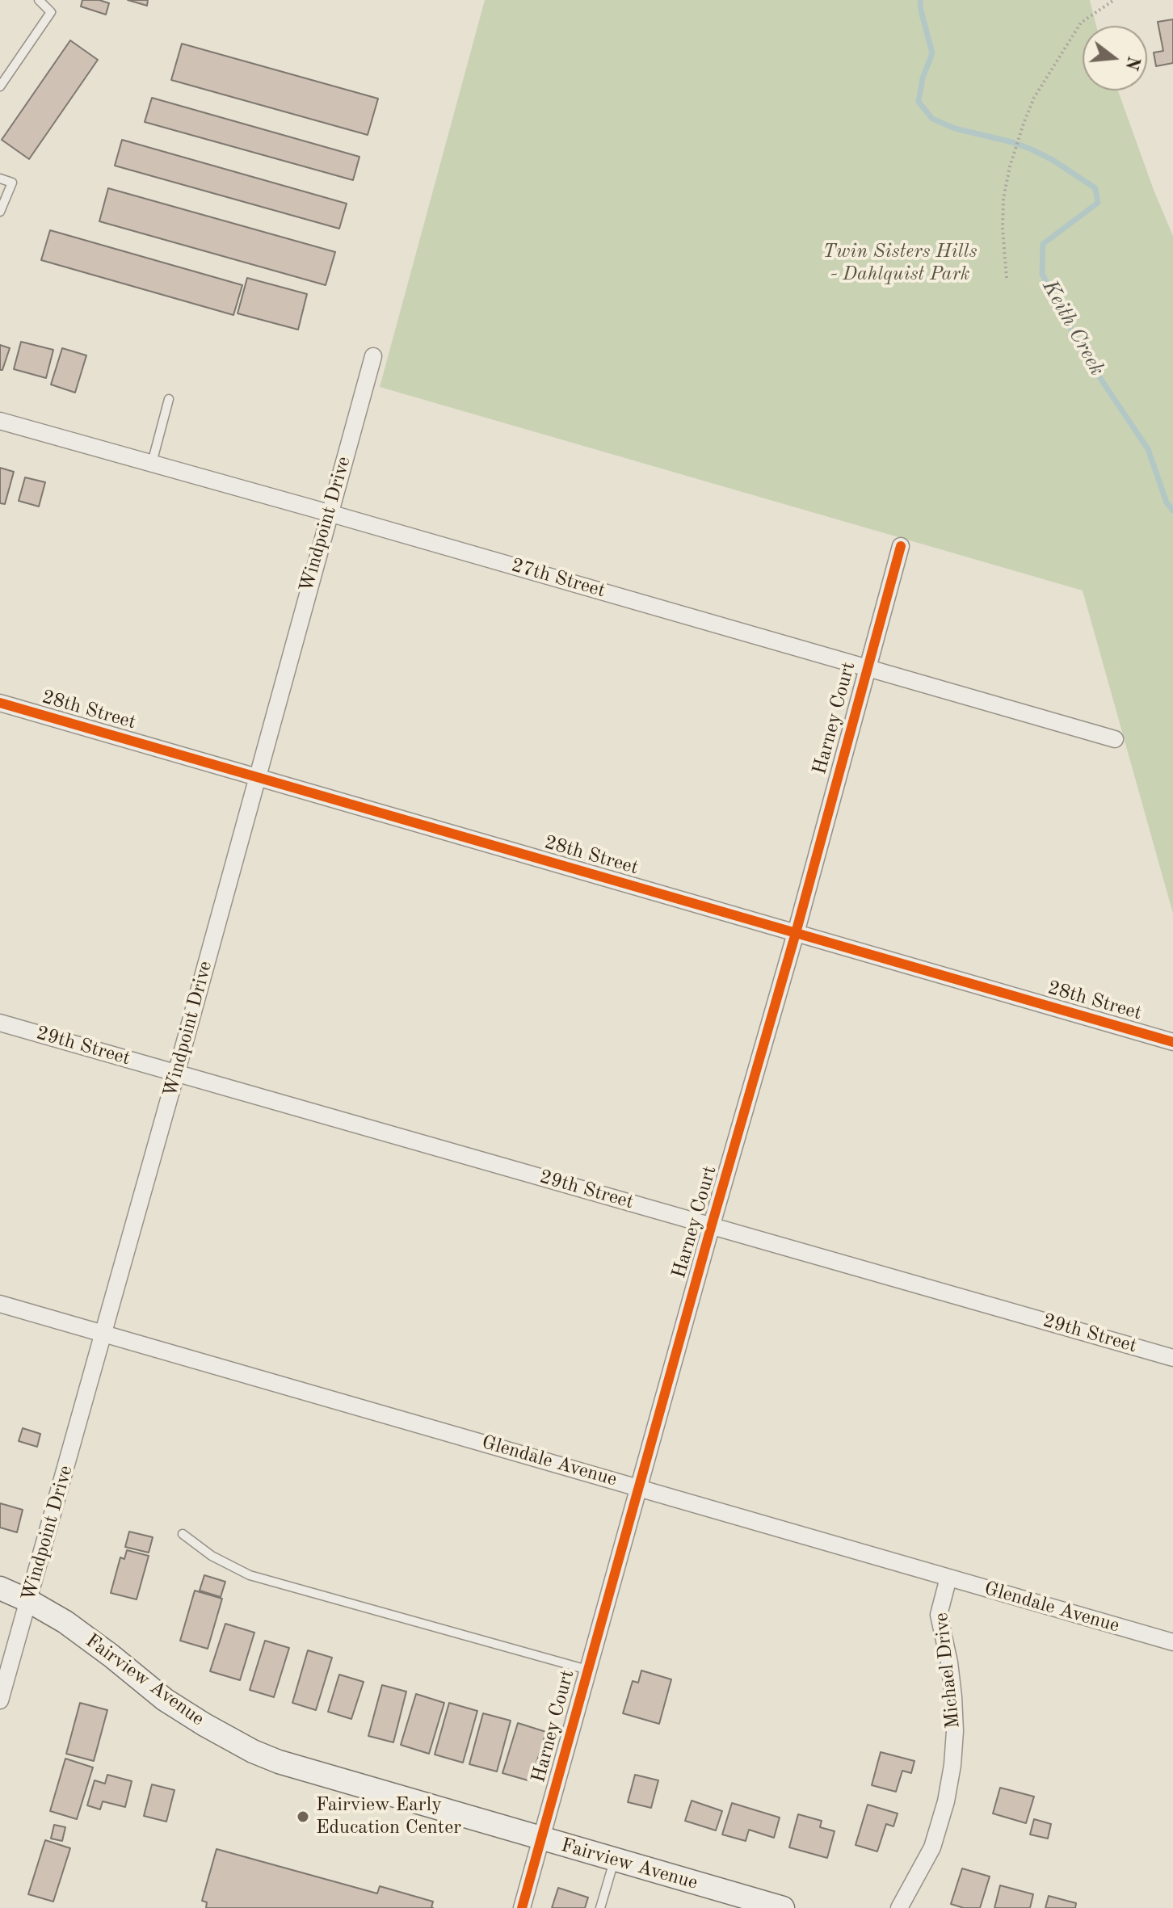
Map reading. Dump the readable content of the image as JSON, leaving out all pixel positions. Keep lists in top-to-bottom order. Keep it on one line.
{"streets":{"street":["Windpoint Drive","27th Street","28th Street","Harney Court","29th Street","Glendale Avenue","Michael Drive","Fairview Avenue"]},"crossings":[["Windpoint Drive","27th Street"],["Windpoint Drive","28th Street"],["Windpoint Drive","29th Street"],["Windpoint Drive","Glendale Avenue"],["Windpoint Drive","Fairview Avenue"],["27th Street","Harney Court"],["28th Street","Harney Court"],["Harney Court","29th Street"],["Harney Court","Glendale Avenue"],["Harney Court","Fairview Avenue"],["Glendale Avenue","Michael Drive"]],"water":["Keith Creek"],"parks":["Twin Sisters Hills - Dahlquist Park"],"places":["Fairview Early Education Center"],"north":"right"}
